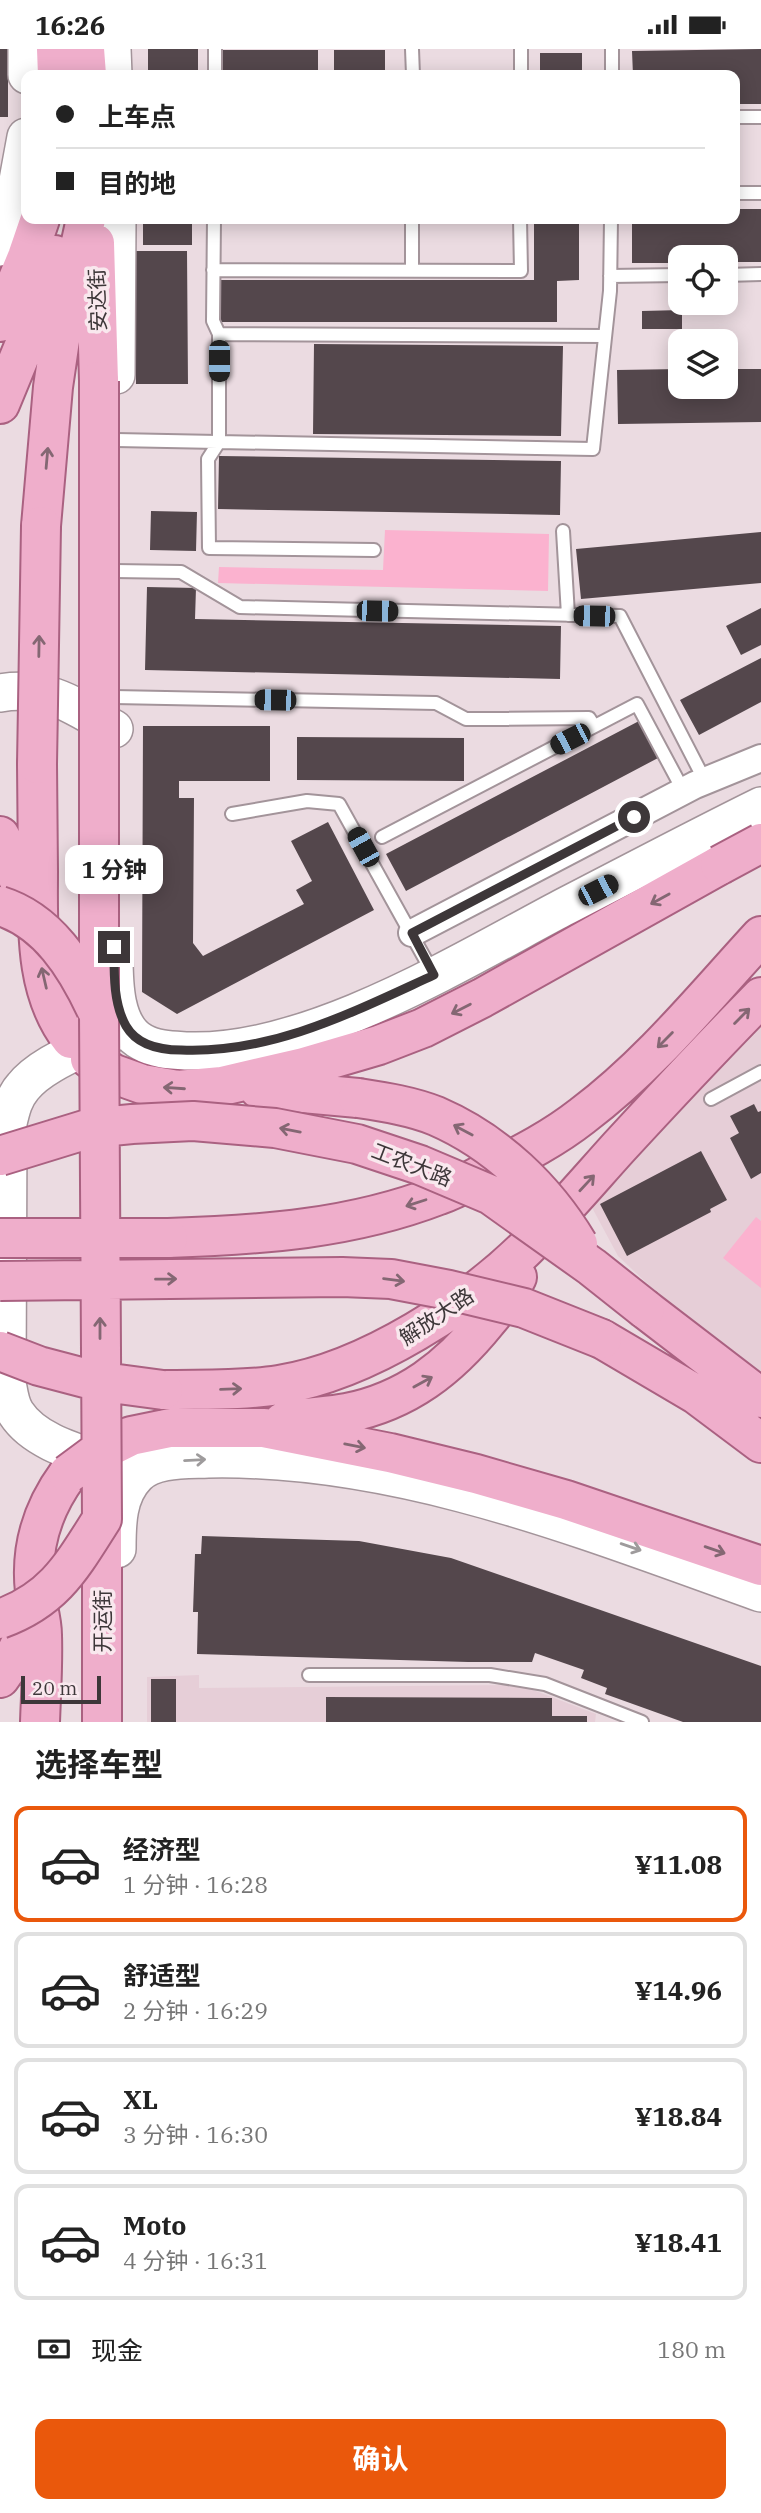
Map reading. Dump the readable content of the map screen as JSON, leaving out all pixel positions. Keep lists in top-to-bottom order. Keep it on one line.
{"streets":{"main road":["安达街","工农大路","解放大路","开运街"]},"crossings":[["安达街","开运街"]],"one_way":["开运街"],"scale_bar":"20 m","page":{"status":"16:26","banner":["上车点","目的地"],"bubble":"1 分钟","scale":"20 m","heading":"选择车型","list":[{"name":"经济型","note":"1 分钟 · 16:28","value":"¥11.08"},{"name":"舒适型","note":"2 分钟 · 16:29","value":"¥14.96"},{"name":"XL","note":"3 分钟 · 16:30","value":"¥18.84"},{"name":"Moto","note":"4 分钟 · 16:31","value":"¥18.41"}],"pay":["现金","180 m"],"buttons":"确认"}}
